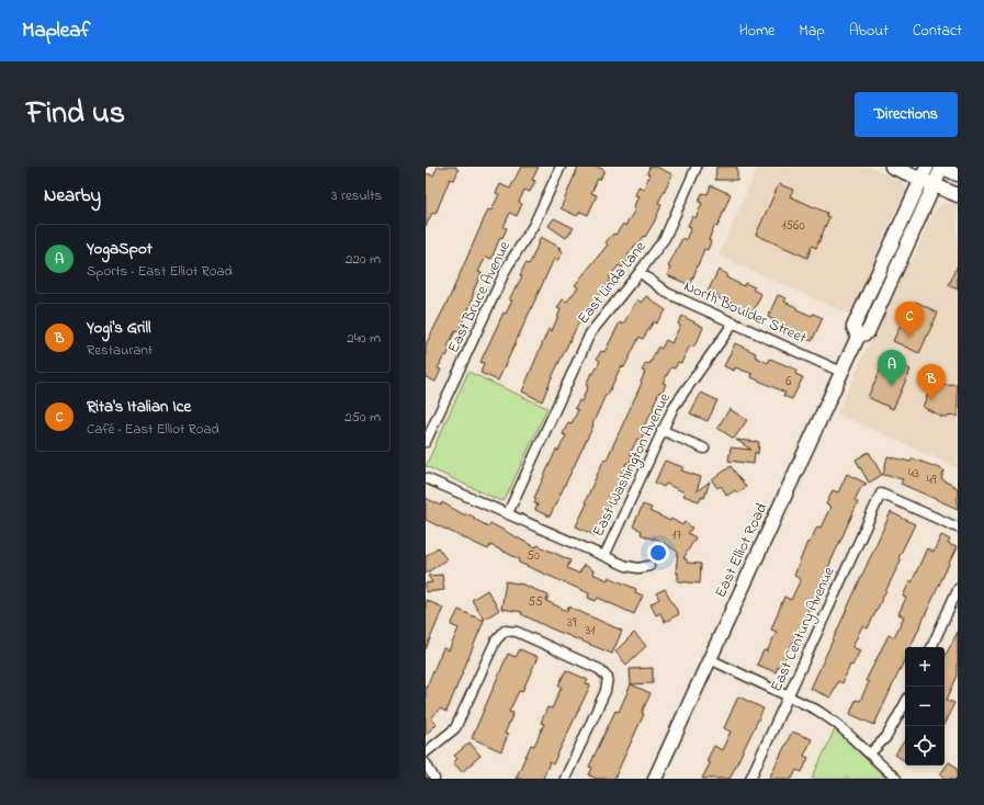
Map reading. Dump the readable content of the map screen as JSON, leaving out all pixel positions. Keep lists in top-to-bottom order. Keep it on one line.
{"streets":{"main road":["East Elliot Road"],"street":["East Linda Lane","East Bruce Avenue","North Boulder Street","East Washington Avenue","East Century Avenue"]},"crossings":[["East Linda Lane","North Boulder Street"],["North Boulder Street","East Washington Avenue"],["North Boulder Street","East Elliot Road"]],"house_numbers":["1560","6","43","49","17","50","55","39","31"],"page":{"header":"Mapleaf","nav":["Home","Map","About","Contact"],"title":"Find us","buttons":"Directions","heading":["Nearby","3 results"],"list":[{"mark":"A","name":"YogaSpot","note":"Sports · East Elliot Road","value":"220 m"},{"mark":"B","name":"Yogi's Grill","note":"Restaurant","value":"240 m"},{"mark":"C","name":"Rita's Italian Ice","note":"Café · East Elliot Road","value":"250 m"}],"pins":["C","A","B"],"map_buttons":["+","−"]}}
